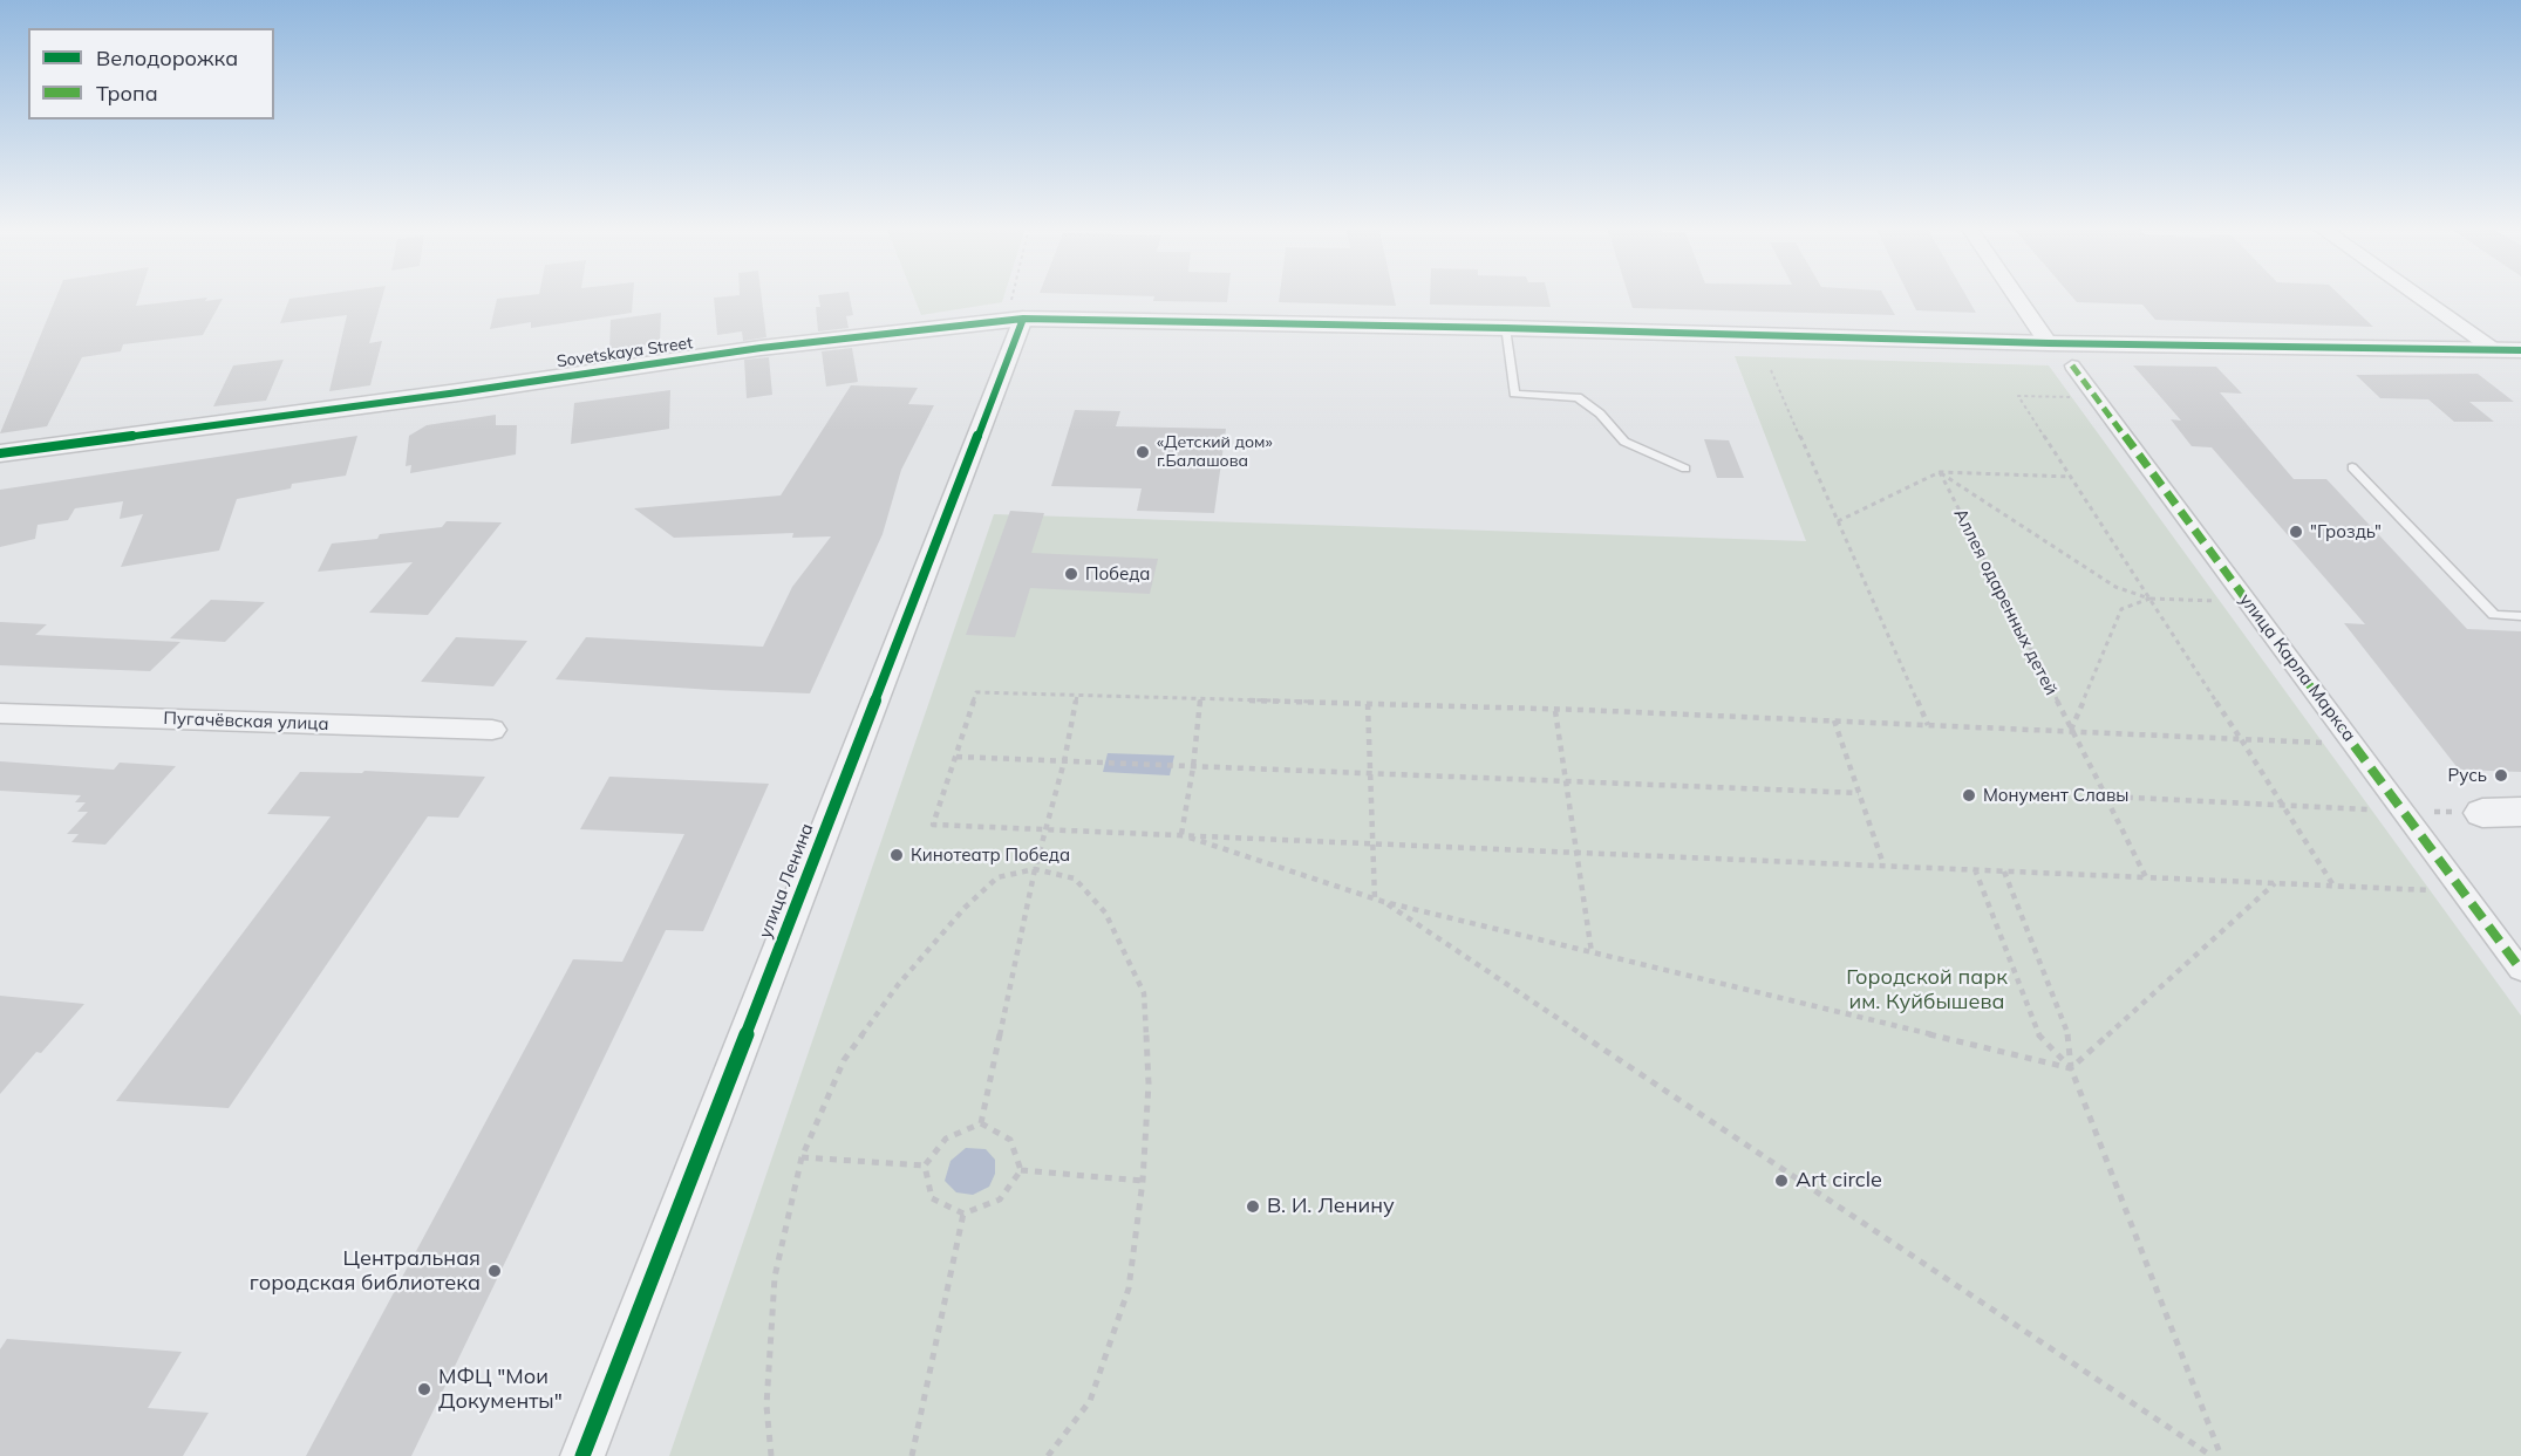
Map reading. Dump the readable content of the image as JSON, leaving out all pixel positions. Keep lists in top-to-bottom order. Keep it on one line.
{"streets":{"street":["Sovetskaya Street","улица Карла Маркса","Пугачёвская улица","улица Ленина"],"path":["Аллея одаренных детей"]},"crossings":[["Sovetskaya Street","улица Ленина"]],"parks":["Городской парк им. Куйбышева"],"places":["«Детский дом» г.Балашова","\"Гроздь\"","Победа","Русь","Монумент Славы","Кинотеатр Победа","Art circle","В. И. Ленину","Центральная городская библиотека","МФЦ \"Мои Документы\""],"legend":["Велодорожка","Тропа"]}
